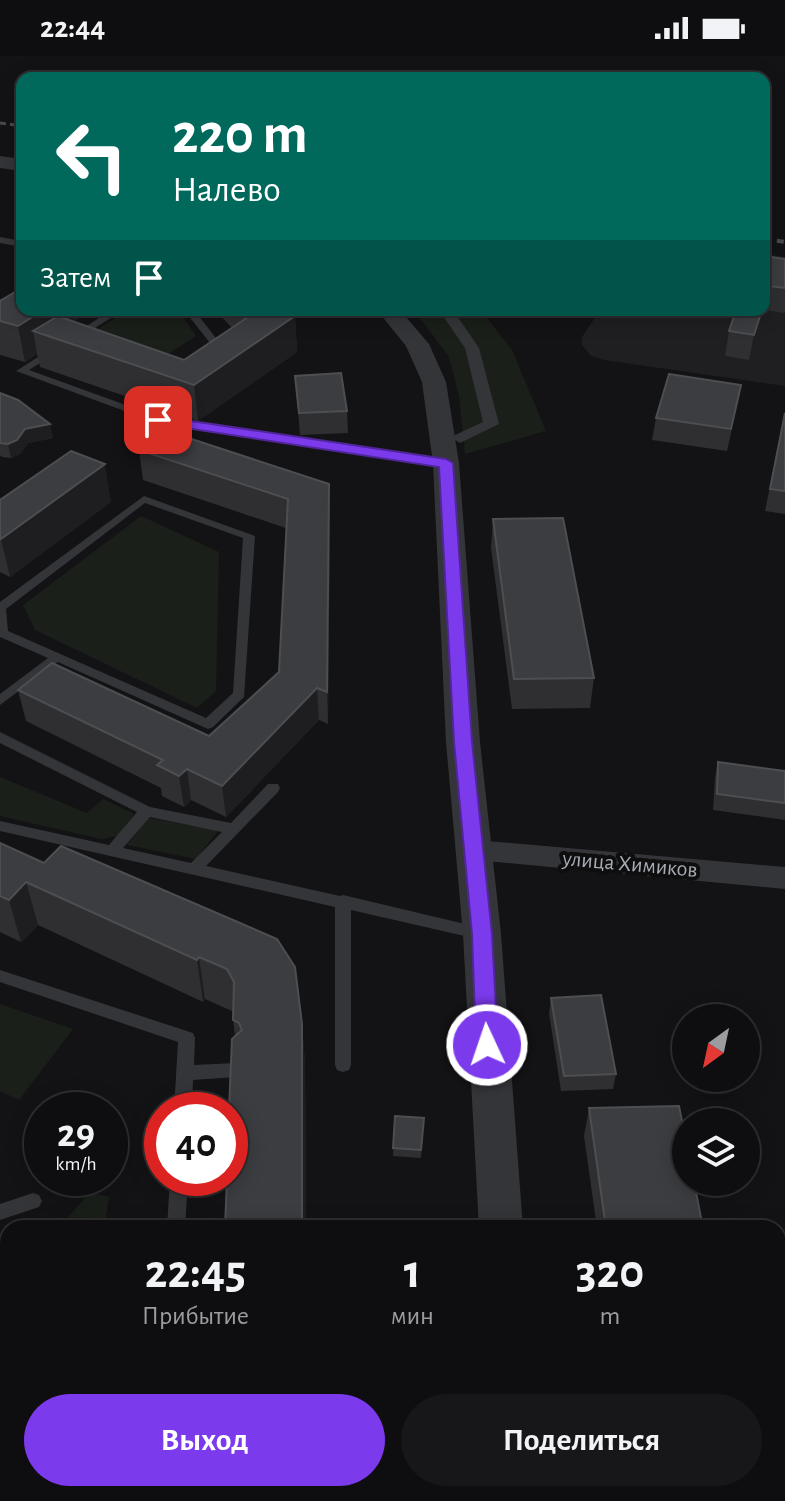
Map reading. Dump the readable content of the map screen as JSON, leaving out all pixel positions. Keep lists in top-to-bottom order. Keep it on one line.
{"streets":{"street":["улица Химиков"]},"north":"bottom left","page":{"status":"22:44","turn":["220 m","Налево"],"then":"Затем","speed":"29 km/h","limit":"40","eta":["22:45","Прибытие","1","мин","320","m"],"buttons":["Выход","Поделиться"]}}
